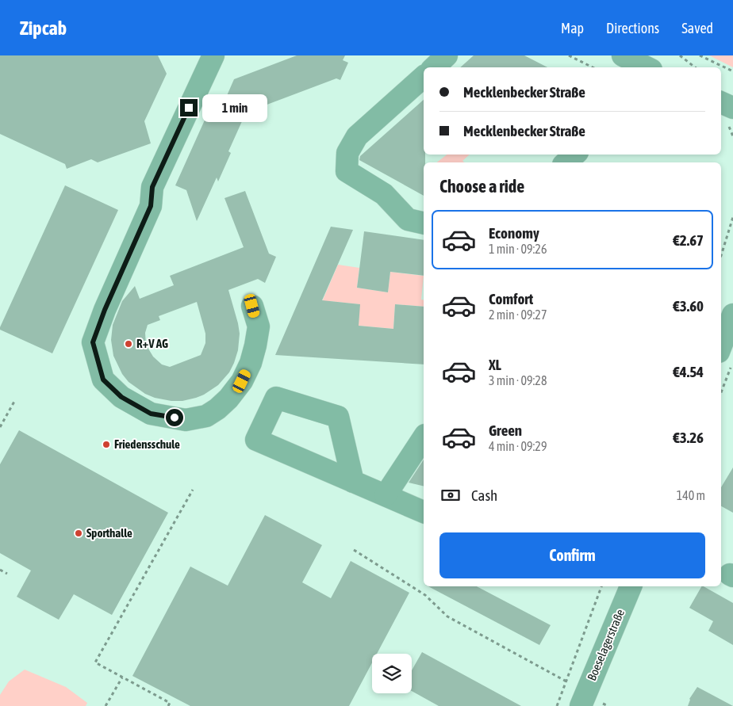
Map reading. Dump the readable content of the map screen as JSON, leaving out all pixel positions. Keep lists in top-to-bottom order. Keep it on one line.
{"streets":{"street":["Boeselagerstraße"]},"places":["R+V AG","Friedensschule","Sporthalle"],"page":{"header":"Zipcab","nav":["Map","Directions","Saved"],"banner":["Mecklenbecker Straße","Mecklenbecker Straße"],"bubble":"1 min","heading":"Choose a ride","list":[{"name":"Economy","note":"1 min · 09:26","value":"€2.67"},{"name":"Comfort","note":"2 min · 09:27","value":"€3.60"},{"name":"XL","note":"3 min · 09:28","value":"€4.54"},{"name":"Green","note":"4 min · 09:29","value":"€3.26"}],"pay":["Cash","140 m"],"buttons":"Confirm"}}
